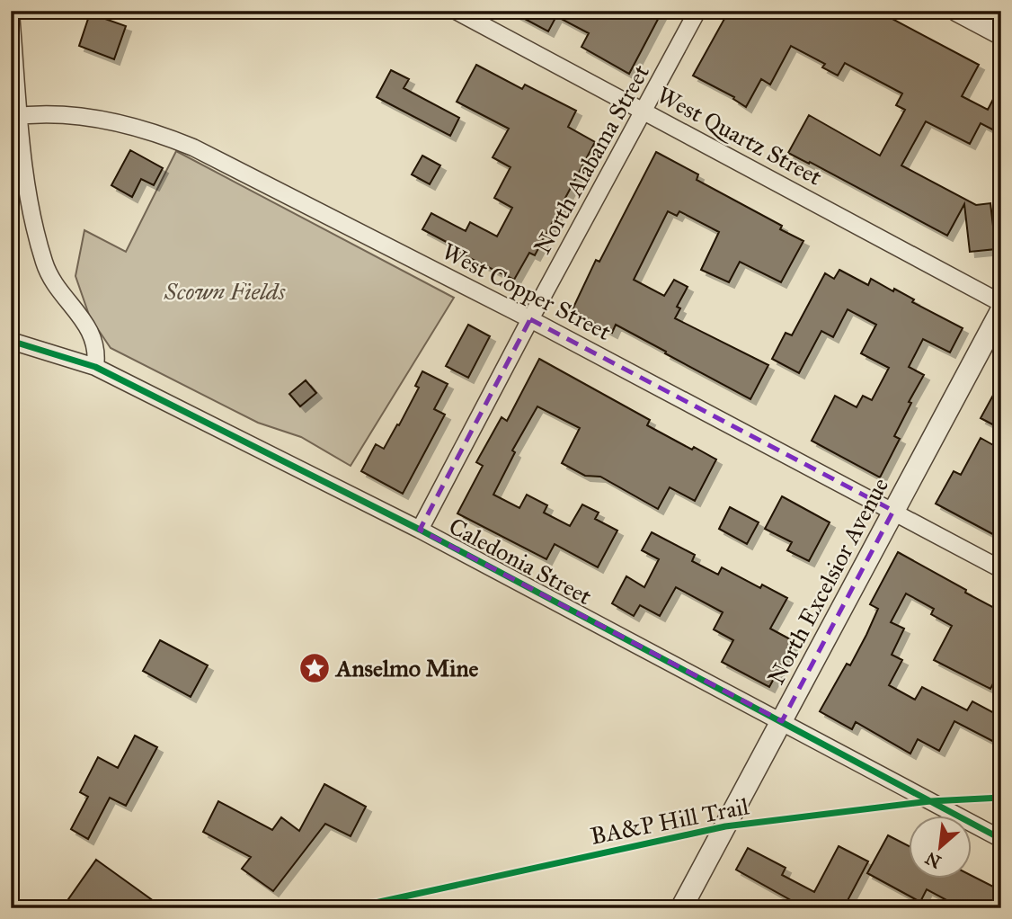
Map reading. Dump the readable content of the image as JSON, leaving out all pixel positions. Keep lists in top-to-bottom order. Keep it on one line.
{"streets":{"street":["West Quartz Street","North Alabama Street","West Copper Street","Caledonia Street","North Excelsior Avenue"],"cycle path":["BA&P Hill Trail"]},"crossings":[["West Quartz Street","North Alabama Street"],["North Alabama Street","West Copper Street"],["North Alabama Street","Caledonia Street"],["West Copper Street","North Excelsior Avenue"],["Caledonia Street","North Excelsior Avenue"]],"parks":["Scown Fields"],"places":{"place":["Anselmo Mine"]},"north":"bottom left"}
